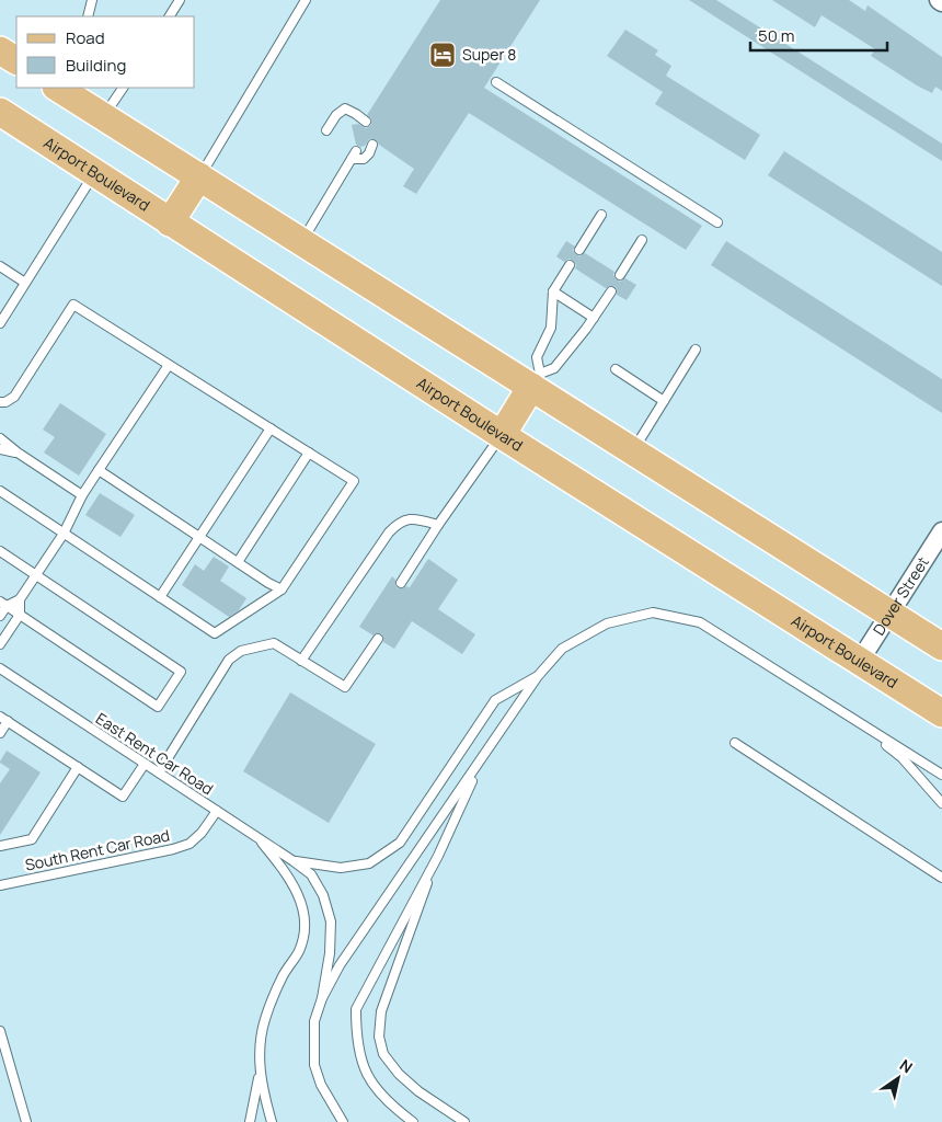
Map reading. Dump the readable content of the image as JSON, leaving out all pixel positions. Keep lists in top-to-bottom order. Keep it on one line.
{"streets":{"main road":["Airport Boulevard"],"street":["Dover Street"],"lane":["East Rent Car Road","South Rent Car Road"]},"crossings":[["Airport Boulevard","Dover Street"],["East Rent Car Road","South Rent Car Road"]],"places":{"hotel":["Super 8"]},"legend":["Road","Building"],"scale_bar":"50 m","north":"top right"}
